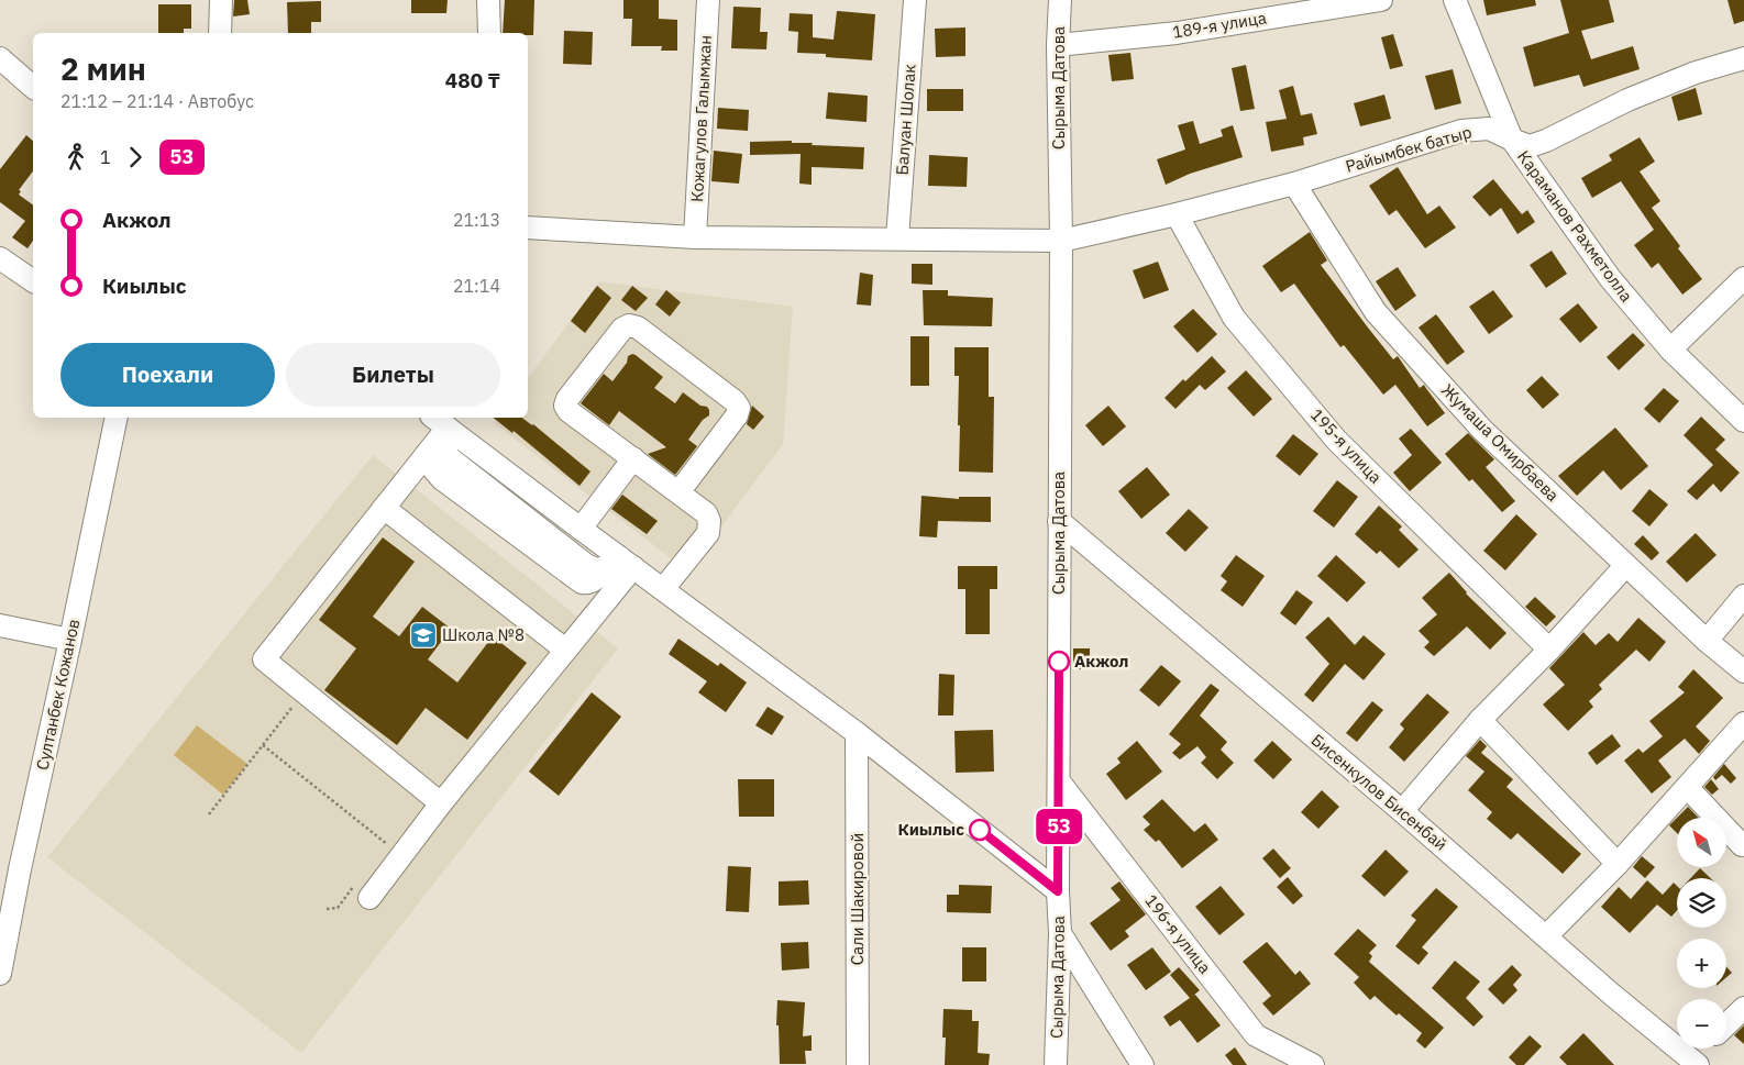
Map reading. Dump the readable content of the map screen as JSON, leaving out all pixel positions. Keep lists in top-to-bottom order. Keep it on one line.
{"streets":{"street":["189-я улица","Сырыма Датова","Кожагулов Галымжан","Балуан Шолак","Райымбек батыр","Караманов Рахметолла","Жумаша Омирбаева","195-я улица","Султанбек Кожанов","Бисенкулов Бисенбай","Сали Шакировой","196-я улица"]},"crossings":[["189-я улица","Сырыма Датова"],["Сырыма Датова","Райымбек батыр"],["Сырыма Датова","Бисенкулов Бисенбай"],["Сырыма Датова","196-я улица"],["Кожагулов Галымжан","Райымбек батыр"],["Балуан Шолак","Райымбек батыр"],["Райымбек батыр","Караманов Рахметолла"],["Райымбек батыр","Жумаша Омирбаева"],["Райымбек батыр","195-я улица"]],"places":{"school or university":["Школа №8"],"other":["Акжол","Киылыс"]},"lines":["bus line 53"],"north":"top left","page":{"on_map":"53","heading":["2 мин","21:12 – 21:14 · Автобус","480 ₸"],"legs":["1","53"],"list":[{"name":"Акжол","value":"21:13"},{"name":"Киылыс","value":"21:14"}],"buttons":["Поехали","Билеты"],"map_buttons":["+","−"]}}
